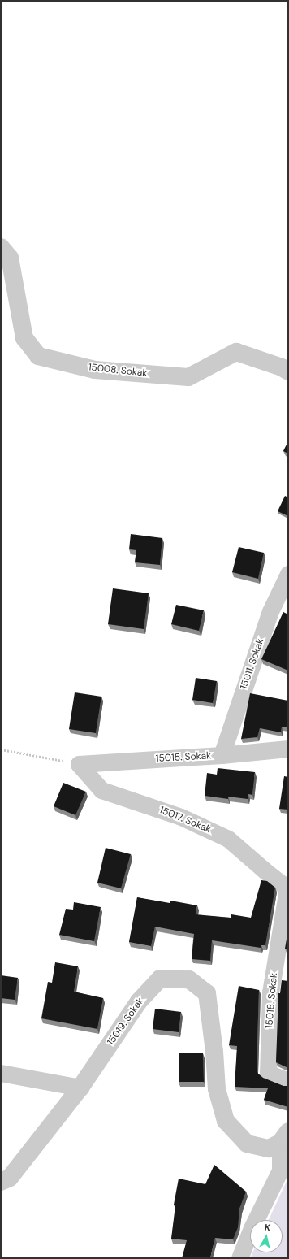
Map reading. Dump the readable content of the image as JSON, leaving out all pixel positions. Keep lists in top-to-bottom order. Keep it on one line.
{"streets":{"street":["15008. Sokak","15011. Sokak","15015. Sokak","15017. Sokak","15018. Sokak","15019. Sokak"]},"crossings":[["15011. Sokak","15015. Sokak"],["15015. Sokak","15017. Sokak"],["15017. Sokak","15018. Sokak"]],"north":"top"}
